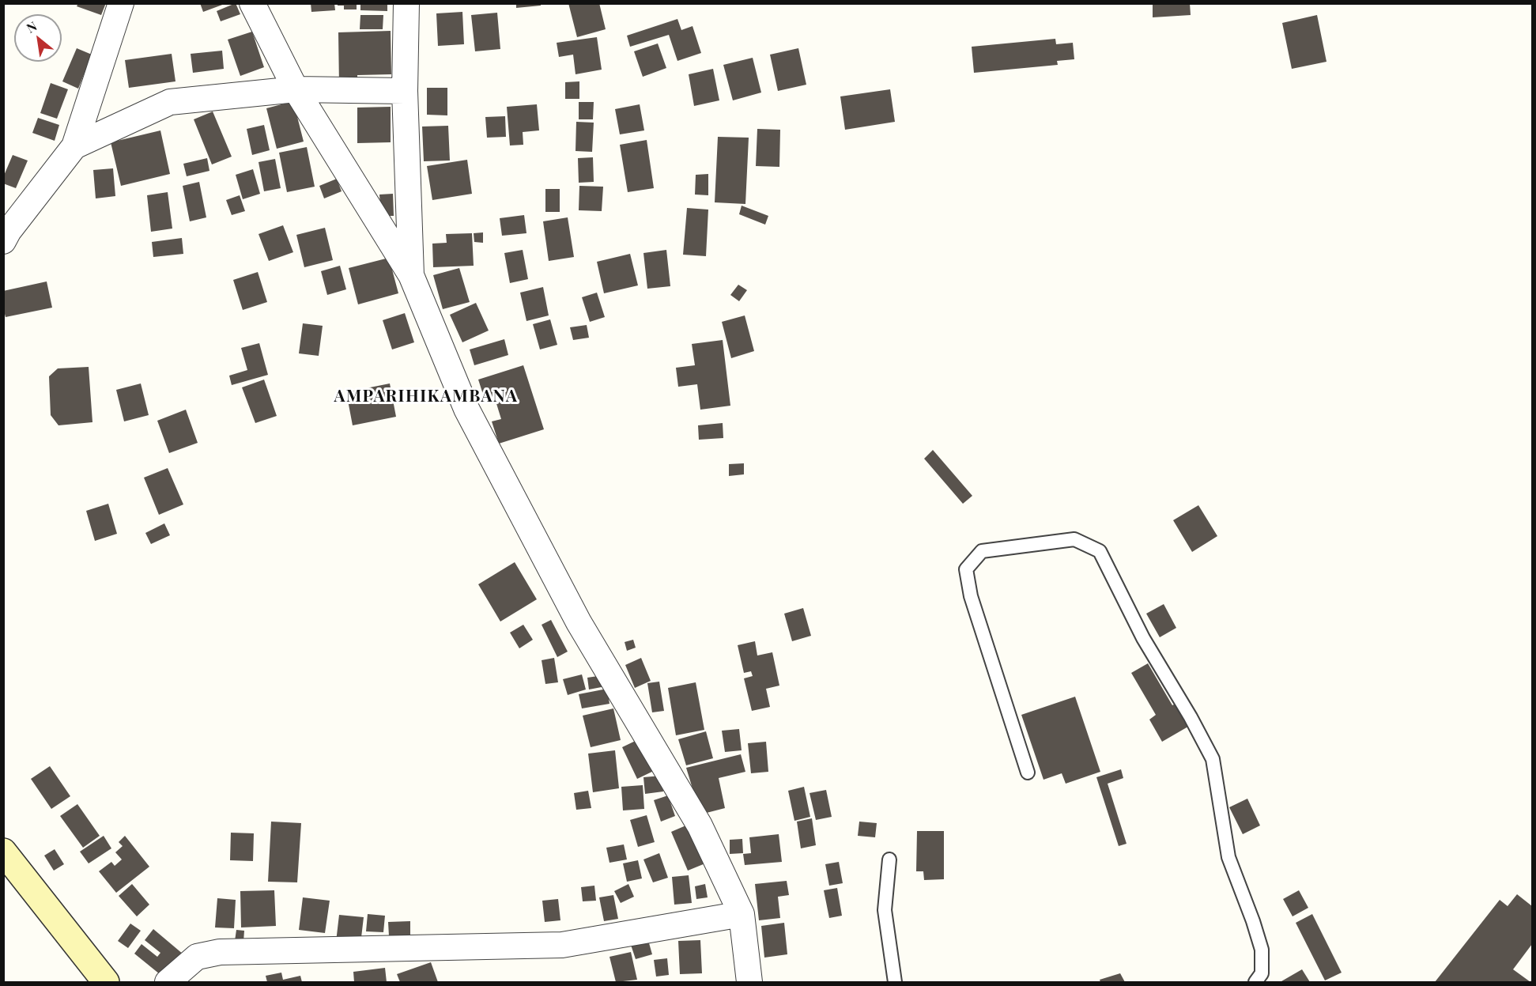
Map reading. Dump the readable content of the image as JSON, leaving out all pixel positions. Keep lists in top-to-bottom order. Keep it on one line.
{"districts":["AMPARIHIKAMBANA"],"north":"top left"}
